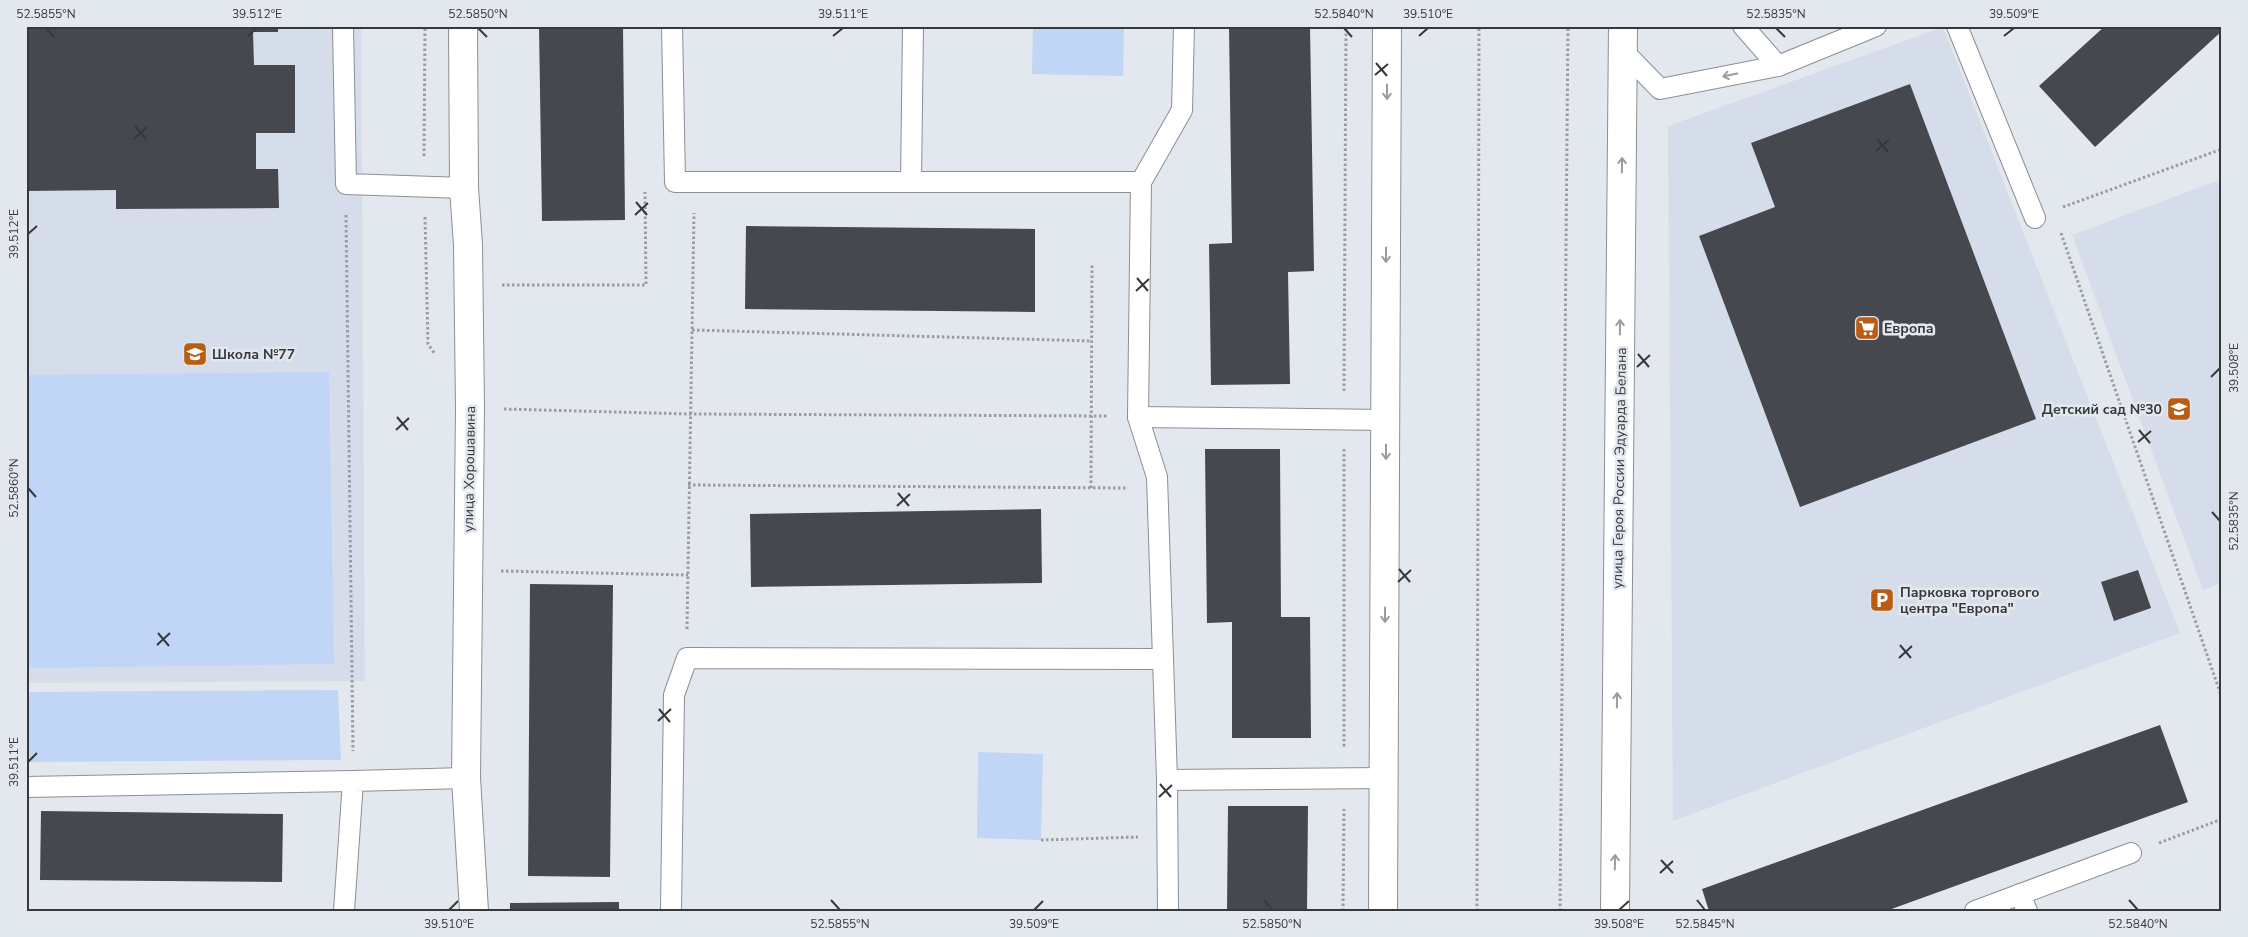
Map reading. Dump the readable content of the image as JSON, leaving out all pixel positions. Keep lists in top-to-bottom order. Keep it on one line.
{"streets":{"street":["улица Героя России Эдуарда Белана","улица Хорошавина"]},"places":{"supermarket":["Европа"],"school or university":["Школа №77","Детский сад №30"],"parking":["Парковка торгового центра \"Европа\""]},"coordinates":["52.5855°N","39.512°E","52.5850°N","39.511°E","52.5840°N","39.510°E","52.5835°N","39.509°E","39.508°E","52.5860°N","52.5845°N"]}
